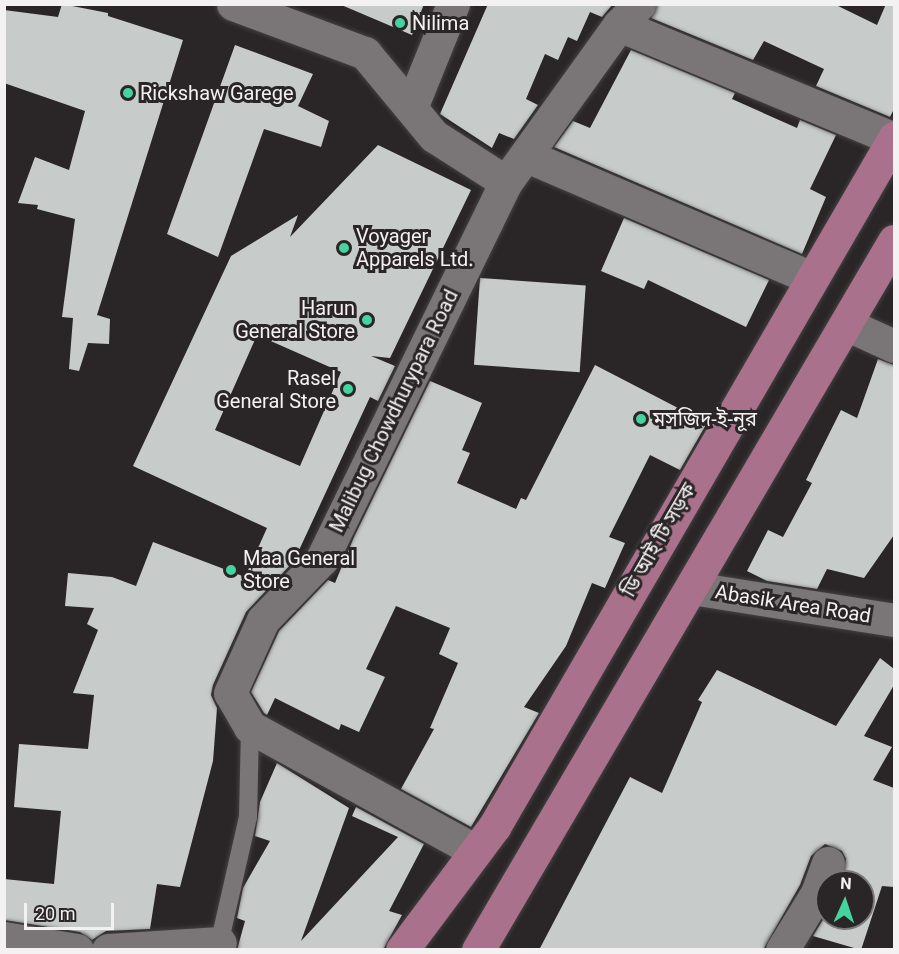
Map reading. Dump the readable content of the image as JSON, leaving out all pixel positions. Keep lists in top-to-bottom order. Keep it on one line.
{"streets":{"main road":["ডি আই টি সড়ক"],"street":["Malibug Chowdhurypara Road","Abasik Area Road"]},"crossings":[["Malibug Chowdhurypara Road","ডি আই টি সড়ক"]],"places":["Nilima","Rickshaw Garege","Voyager Apparels Ltd.","Harun General Store","Rasel General Store","মসজিদ-ই-নূর","Maa General Store"],"scale_bar":"20 m","north":"top"}
